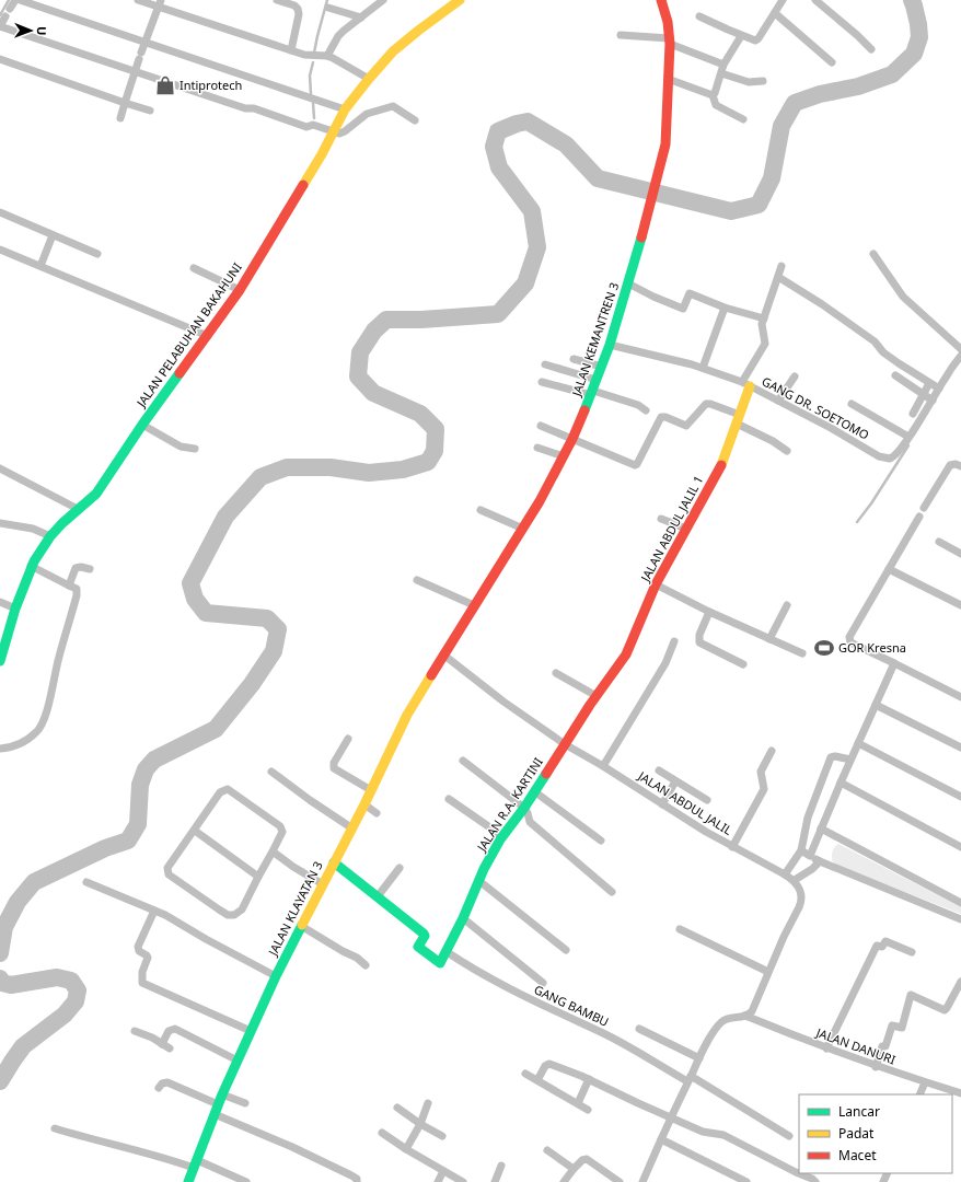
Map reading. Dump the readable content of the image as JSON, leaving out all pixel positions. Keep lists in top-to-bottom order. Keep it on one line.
{"streets":{"street":["JALAN PELABUHAN BAKAHUNI","JALAN KEMANTREN 3","GANG DR. SOETOMO","JALAN ABDUL JALIL 1","JALAN ABDUL JALIL","JALAN R.A. KARTINI","JALAN KLAYATAN 3","GANG BAMBU","JALAN DANURI"]},"crossings":[["JALAN KEMANTREN 3","GANG DR. SOETOMO"],["JALAN KEMANTREN 3","JALAN ABDUL JALIL"],["JALAN KEMANTREN 3","JALAN KLAYATAN 3"],["GANG DR. SOETOMO","JALAN ABDUL JALIL 1"],["JALAN ABDUL JALIL 1","JALAN ABDUL JALIL"],["JALAN ABDUL JALIL 1","JALAN R.A. KARTINI"],["JALAN ABDUL JALIL","JALAN R.A. KARTINI"],["JALAN ABDUL JALIL","JALAN KLAYATAN 3"],["JALAN R.A. KARTINI","GANG BAMBU"]],"places":{"shop":["Intiprotech"],"sports":["GOR Kresna"]},"legend":["Lancar","Padat","Macet"],"north":"right"}
